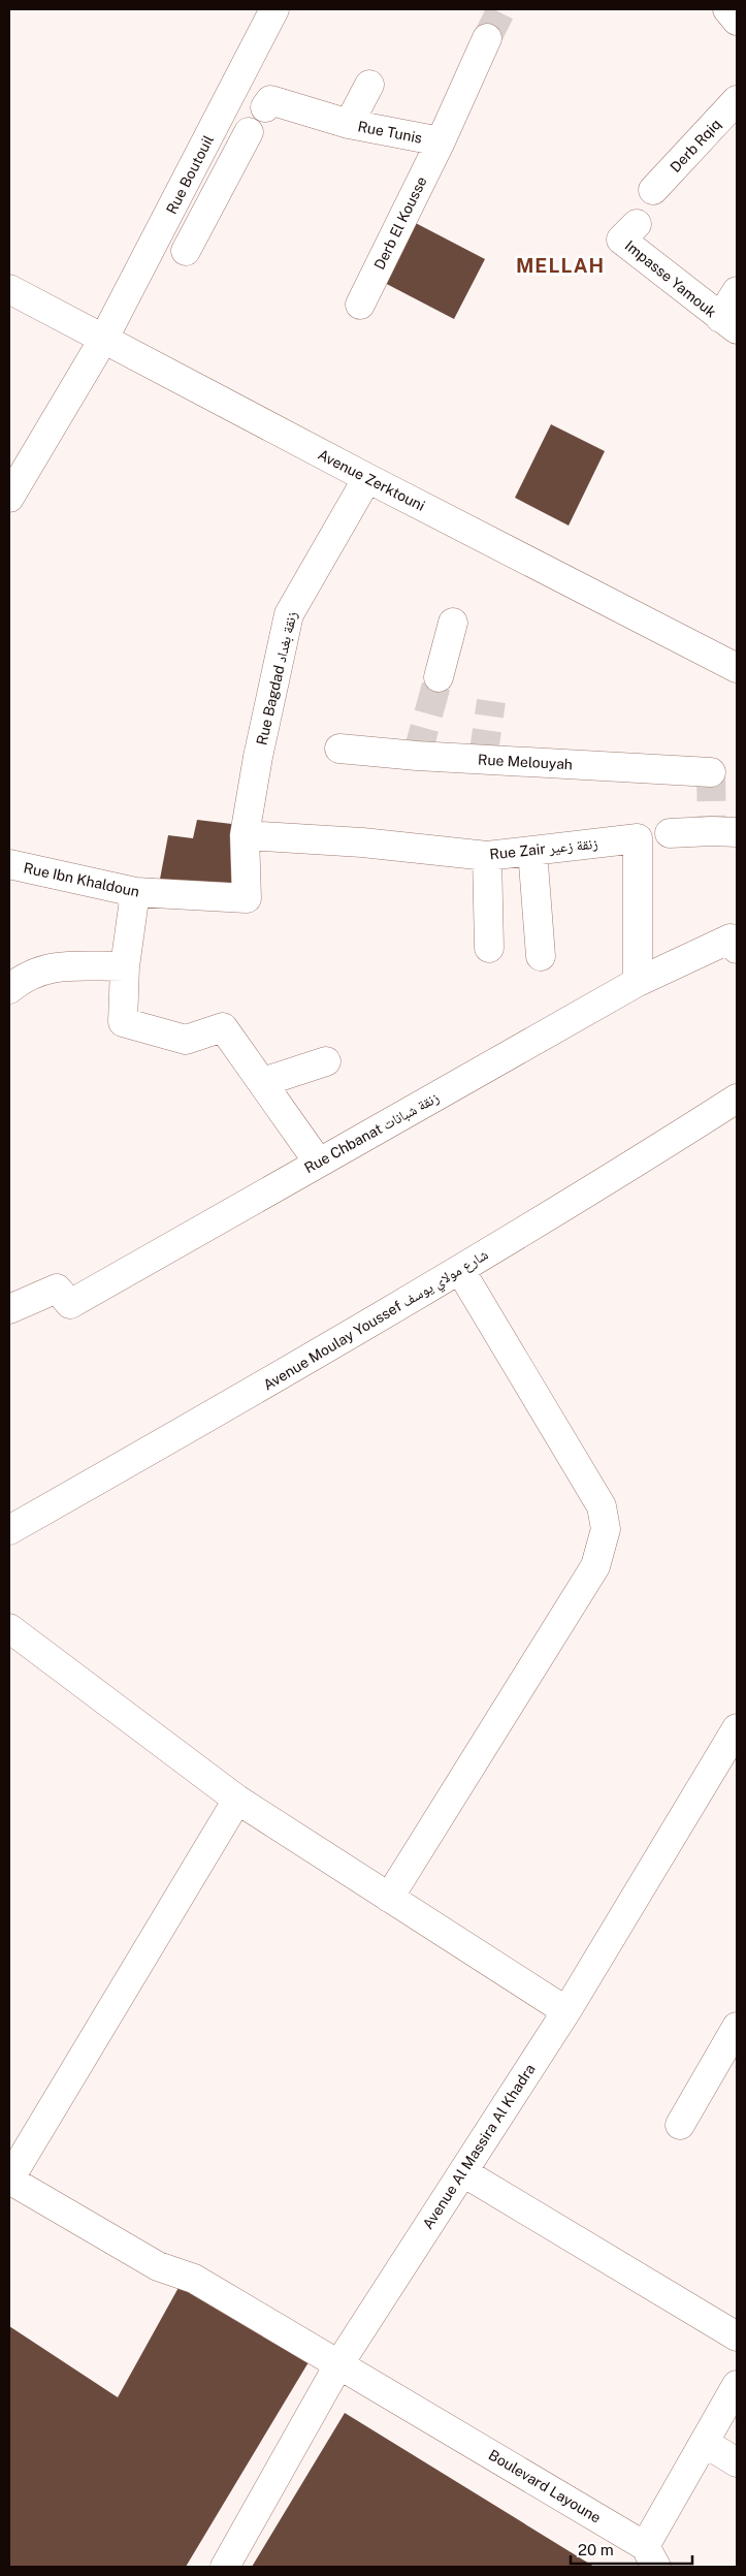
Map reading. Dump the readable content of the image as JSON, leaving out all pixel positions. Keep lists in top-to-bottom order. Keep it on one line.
{"streets":{"street":["Rue Tunis","Derb Rqiq","Rue Boutouil","Derb El Kousse","Impasse Yamouk","Avenue Zerktouni","Rue Bagdad زنقة بغداد","Rue Melouyah","Rue Zair زنقة زعير","Rue Ibn Khaldoun","Rue Chbanat زنقة شبانات","Avenue Moulay Youssef شارع مولاي يوسف","Avenue Al Massira Al Khadra","Boulevard Layoune"]},"crossings":[["Rue Tunis","Derb El Kousse"],["Rue Boutouil","Avenue Zerktouni"],["Avenue Zerktouni","Rue Bagdad زنقة بغداد"],["Rue Bagdad زنقة بغداد","Rue Zair زنقة زعير"],["Rue Bagdad زنقة بغداد","Rue Ibn Khaldoun"],["Rue Zair زنقة زعير","Rue Chbanat زنقة شبانات"],["Avenue Al Massira Al Khadra","Boulevard Layoune"]],"districts":["MELLAH"],"scale_bar":"20 m"}
